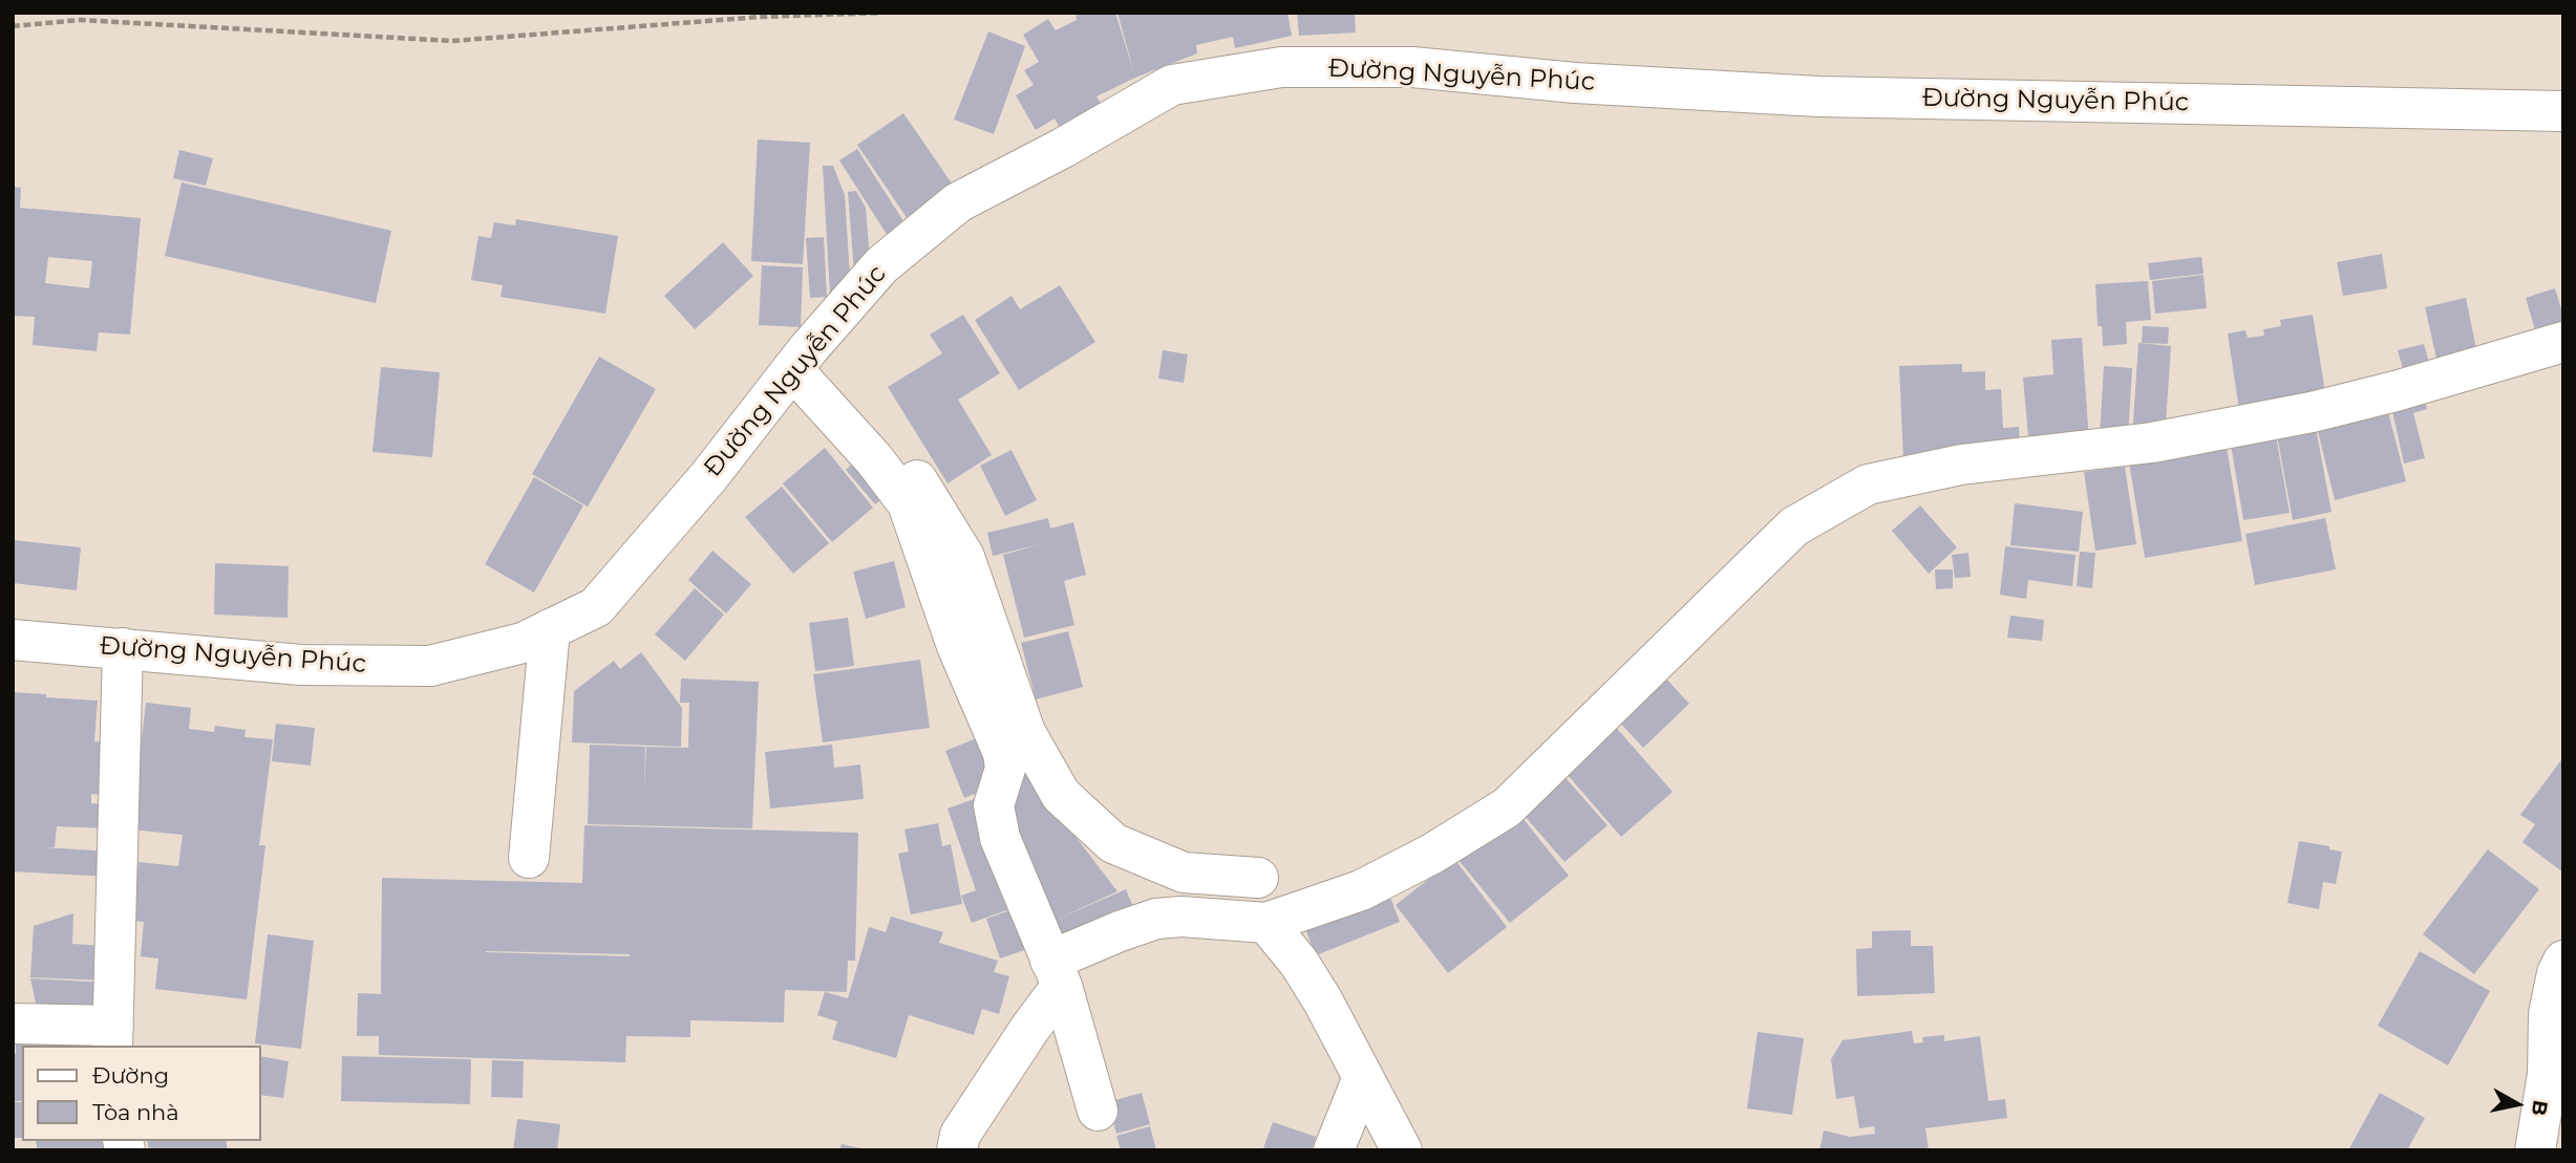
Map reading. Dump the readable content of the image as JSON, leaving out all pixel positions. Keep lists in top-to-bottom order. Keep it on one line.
{"streets":{"street":["Đường Nguyễn Phúc"]},"legend":["Đường","Tòa nhà"],"north":"right"}
